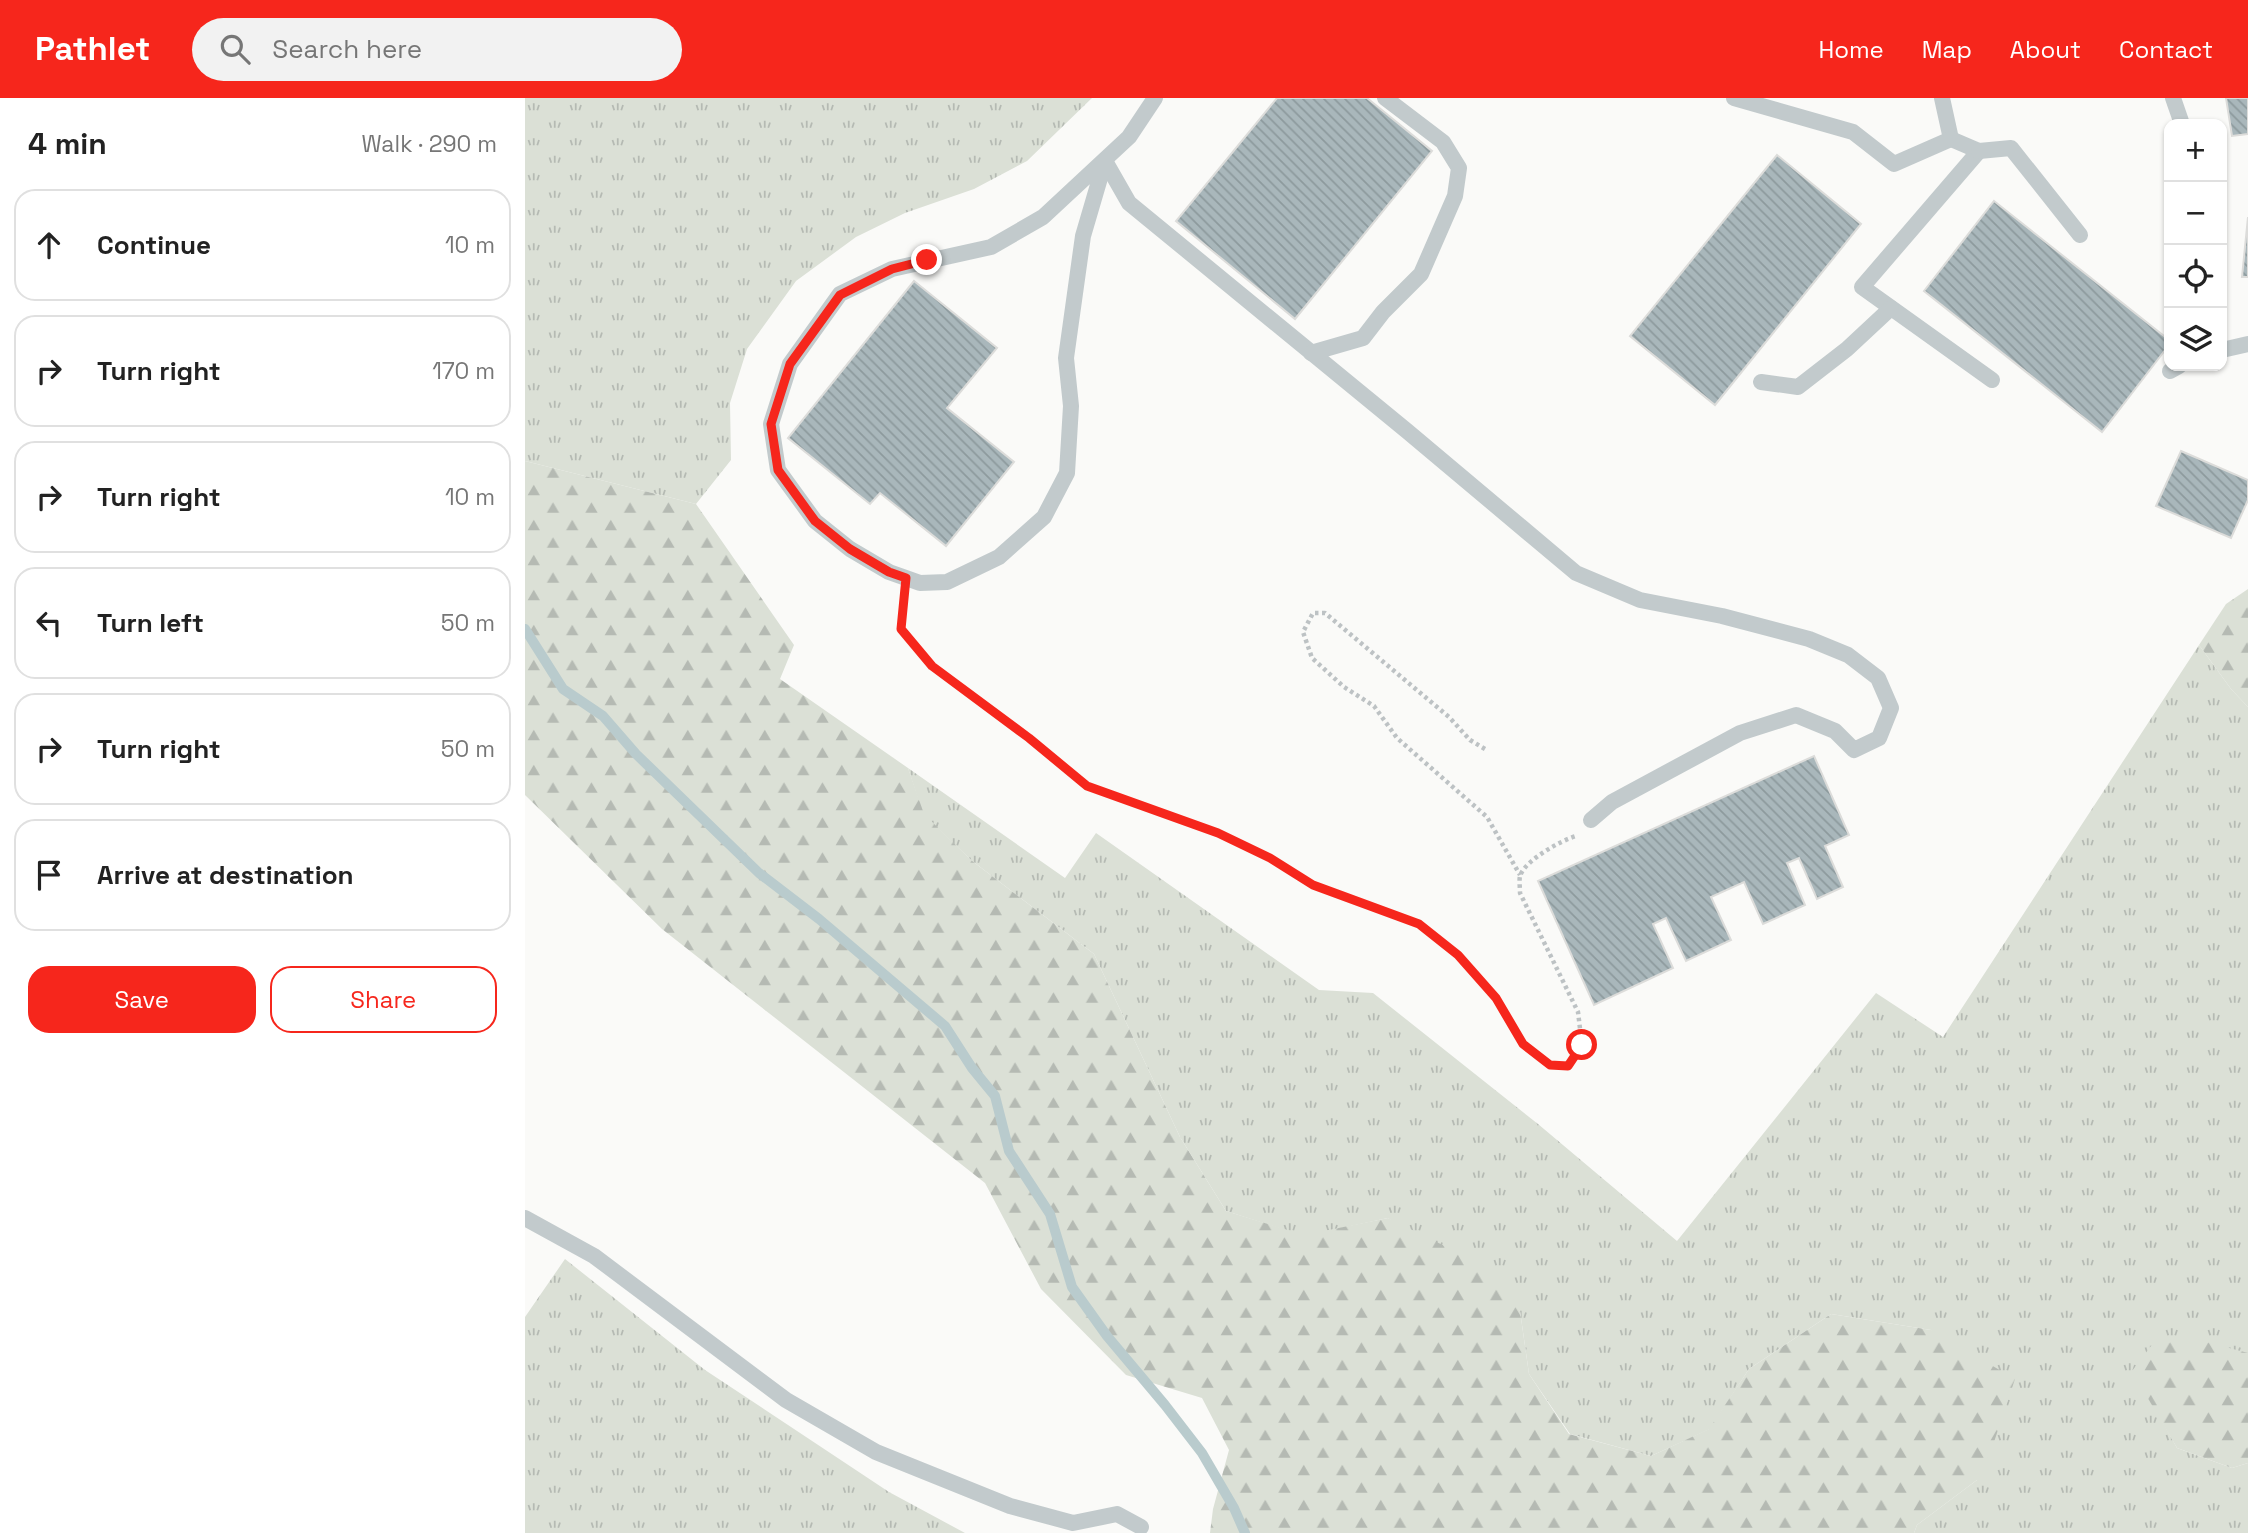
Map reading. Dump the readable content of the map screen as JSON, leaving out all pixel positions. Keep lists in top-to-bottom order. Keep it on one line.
{"page":{"header":"Pathlet","search":"Search here","nav":["Home","Map","About","Contact"],"heading":["4 min","Walk · 290 m"],"map_buttons":["+","−"],"list":[["Continue","10 m"],["Turn right","170 m"],["Turn right","10 m"],["Turn left","50 m"],["Turn right","50 m"],"Arrive at destination"],"buttons":["Save","Share"]}}
